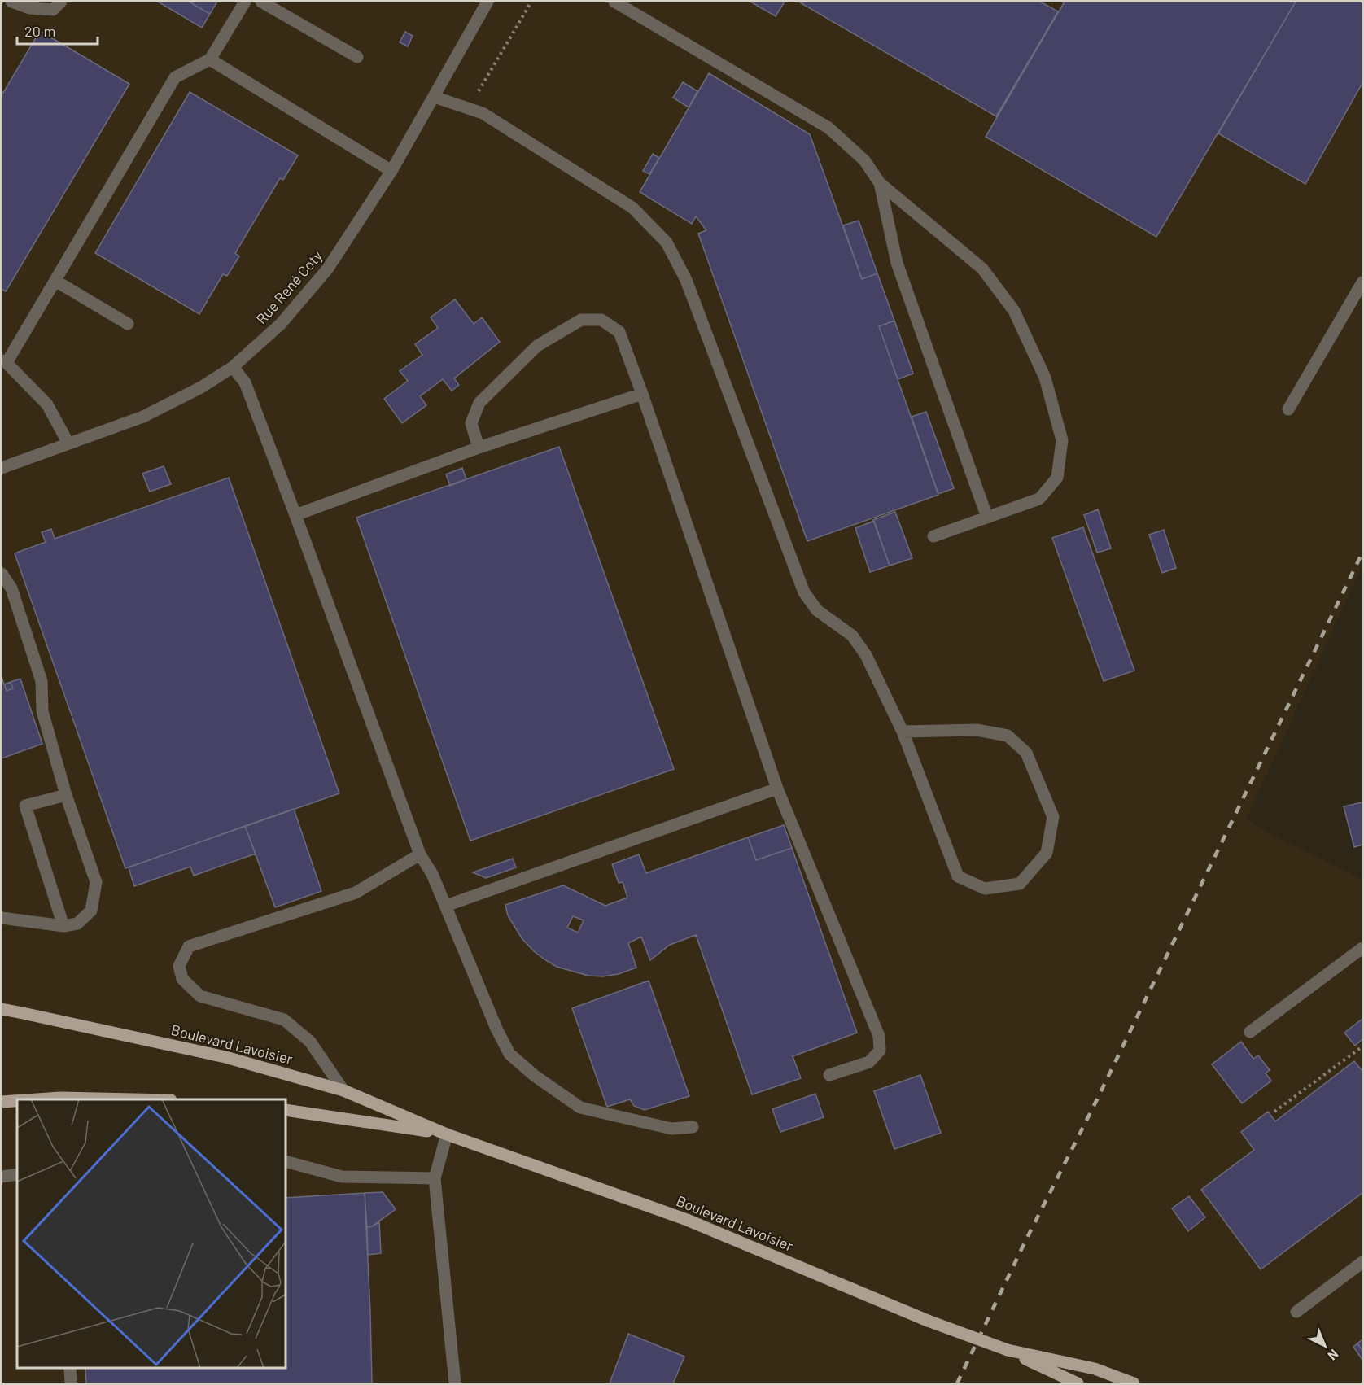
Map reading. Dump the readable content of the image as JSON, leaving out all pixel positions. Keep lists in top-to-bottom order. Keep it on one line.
{"streets":{"main road":["Boulevard Lavoisier"],"street":["Rue René Coty"]},"scale_bar":"20 m","north":"bottom right"}
